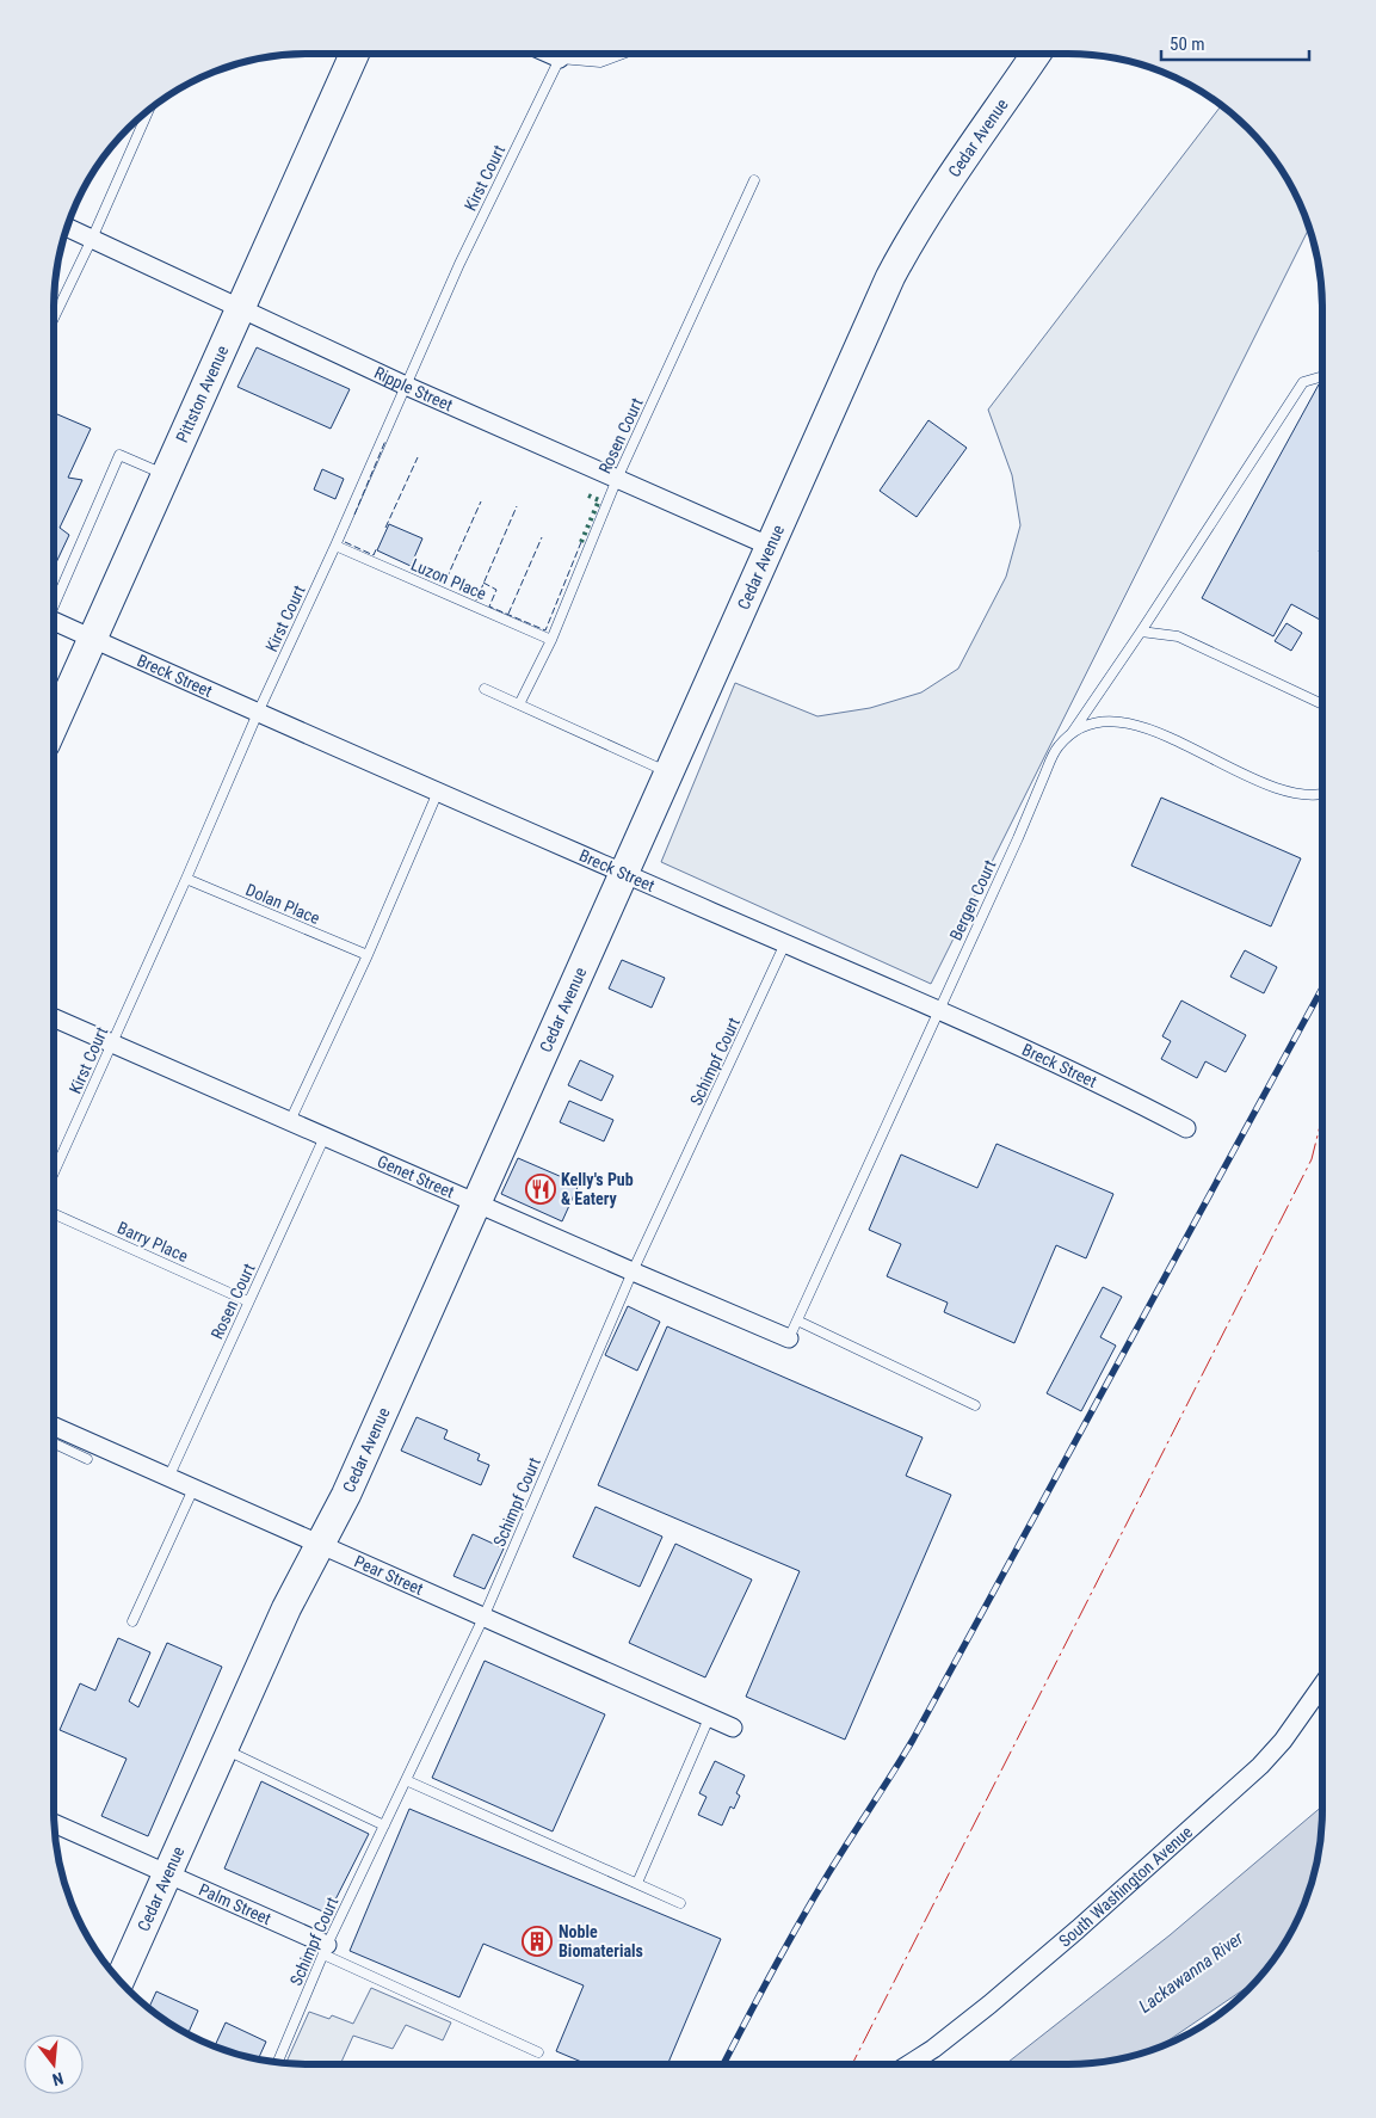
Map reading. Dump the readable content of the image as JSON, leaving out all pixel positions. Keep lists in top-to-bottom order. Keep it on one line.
{"streets":{"main road":["Cedar Avenue","Pittston Avenue"],"street":["Ripple Street","Breck Street","Genet Street","Pear Street","South Washington Avenue","Palm Street"],"lane":["Kirst Court","Rosen Court","Luzon Place","Bergen Court","Dolan Place","Schimpf Court","Barry Place"]},"crossings":[["Cedar Avenue","Ripple Street"],["Cedar Avenue","Breck Street"],["Cedar Avenue","Genet Street"],["Cedar Avenue","Pear Street"],["Cedar Avenue","Palm Street"],["Kirst Court","Ripple Street"],["Kirst Court","Luzon Place"],["Kirst Court","Breck Street"],["Kirst Court","Dolan Place"],["Kirst Court","Genet Street"],["Ripple Street","Pittston Avenue"],["Ripple Street","Rosen Court"],["Pittston Avenue","Breck Street"],["Rosen Court","Luzon Place"],["Rosen Court","Genet Street"],["Rosen Court","Barry Place"],["Rosen Court","Pear Street"],["Breck Street","Bergen Court"],["Breck Street","Schimpf Court"],["Bergen Court","Genet Street"],["Schimpf Court","Genet Street"],["Schimpf Court","Pear Street"],["Schimpf Court","Palm Street"]],"water":["Lackawanna River"],"places":{"restaurant":["Kelly's Pub & Eatery"],"building":["Noble Biomaterials"]},"scale_bar":"50 m","north":"bottom"}
